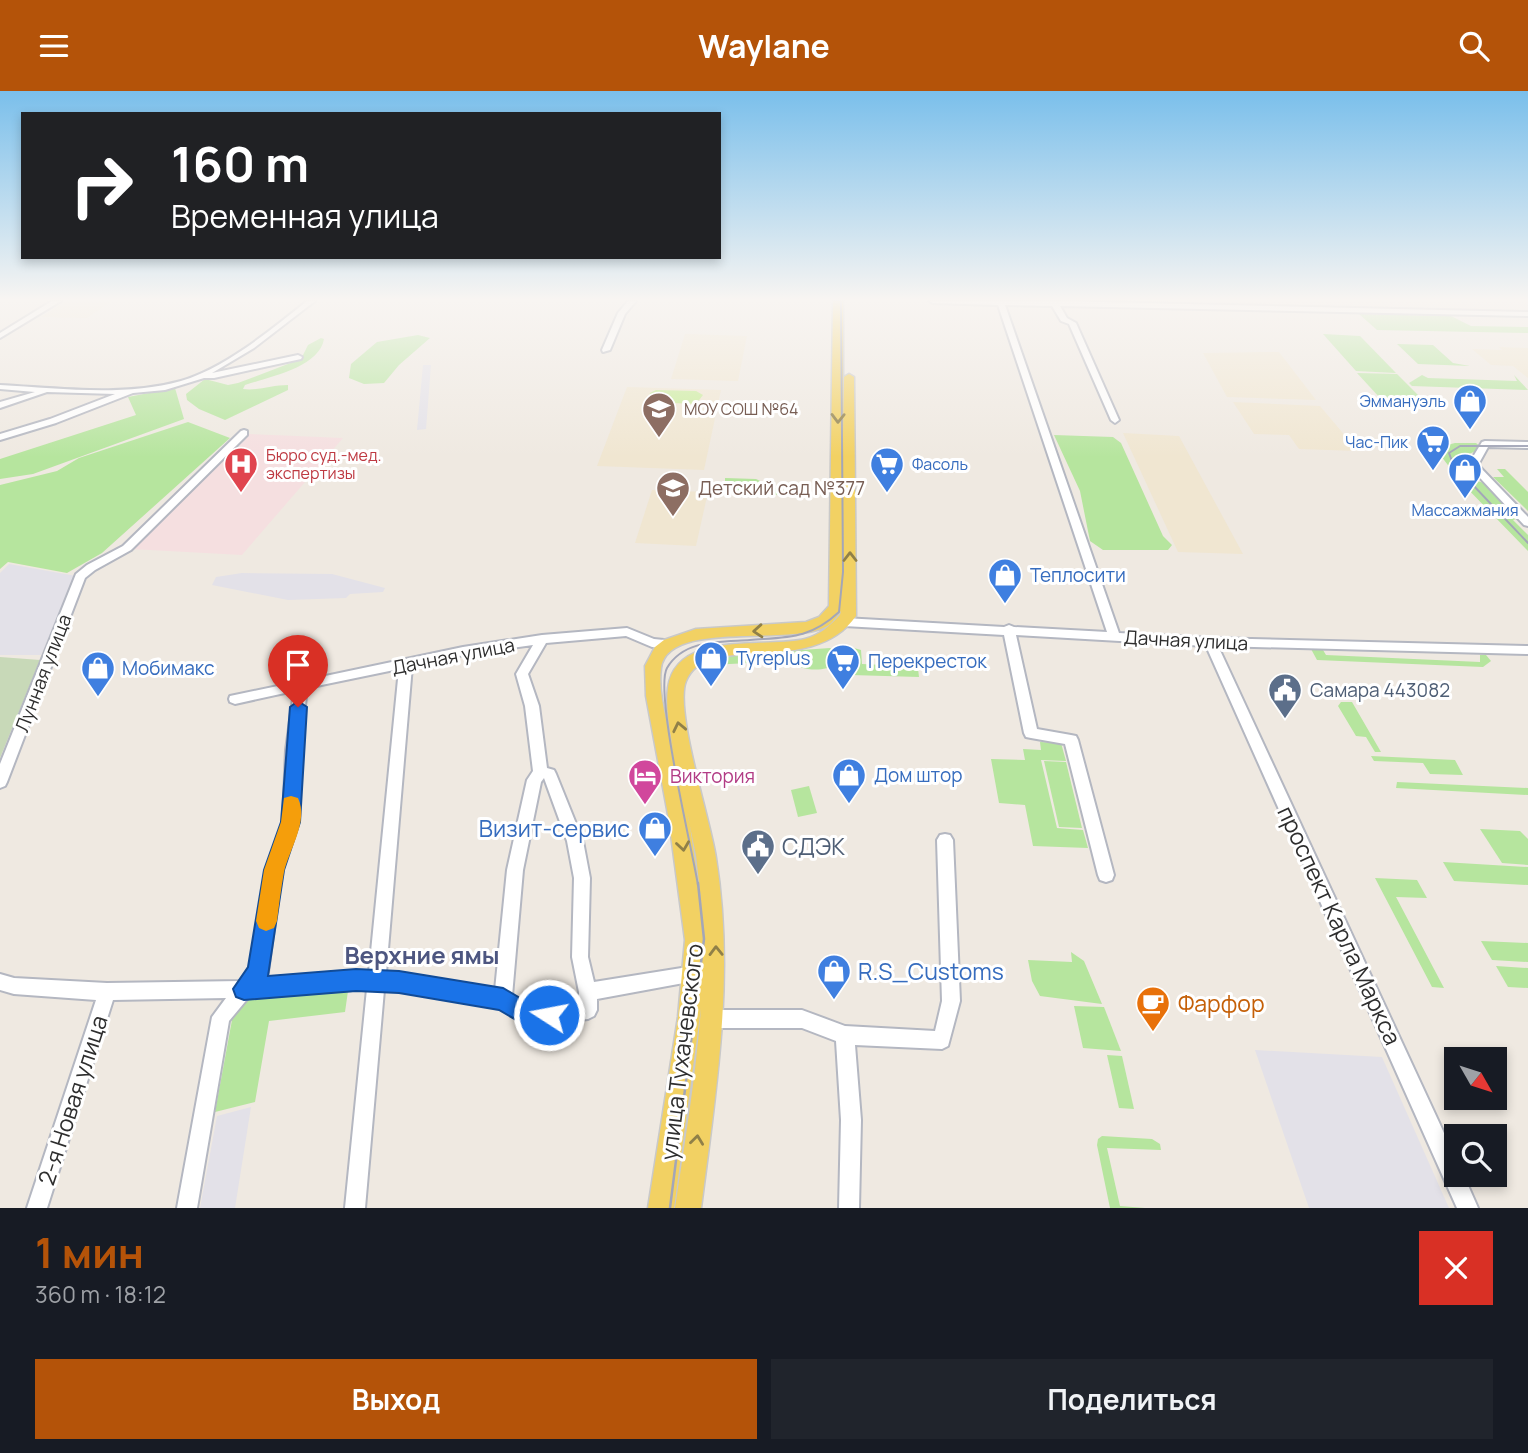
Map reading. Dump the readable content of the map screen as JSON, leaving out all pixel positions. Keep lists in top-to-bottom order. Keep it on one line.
{"streets":{"main road":["улица Тухачевского"],"street":["Дачная улица","Лунная улица","проспект Карла Маркса","2-я Новая улица"]},"crossings":[["Дачная улица","проспект Карла Маркса"],["Дачная улица","улица Тухачевского"]],"districts":["Верхние ямы"],"places":{"shop":["Эммануэль","Массажмания","Теплосити","Tyreplus","Мобимакс","Дом штор","Визит-сервис","R.S_Customs"],"school or university":["МОУ СОШ №64","Детский сад №377"],"supermarket":["Час-Пик","Фасоль","Перекресток"],"hospital":["Бюро суд.-мед. экспертизы"],"public building":["Самара 443082","СДЭК"],"hotel":["Виктория"],"cafe":["Фарфор"]},"north":"bottom right","page":{"header":"Waylane","turn":["160 m","Временная улица"],"heading":["1 мин","360 m · 18:12"],"buttons":["Выход","Поделиться"]}}
